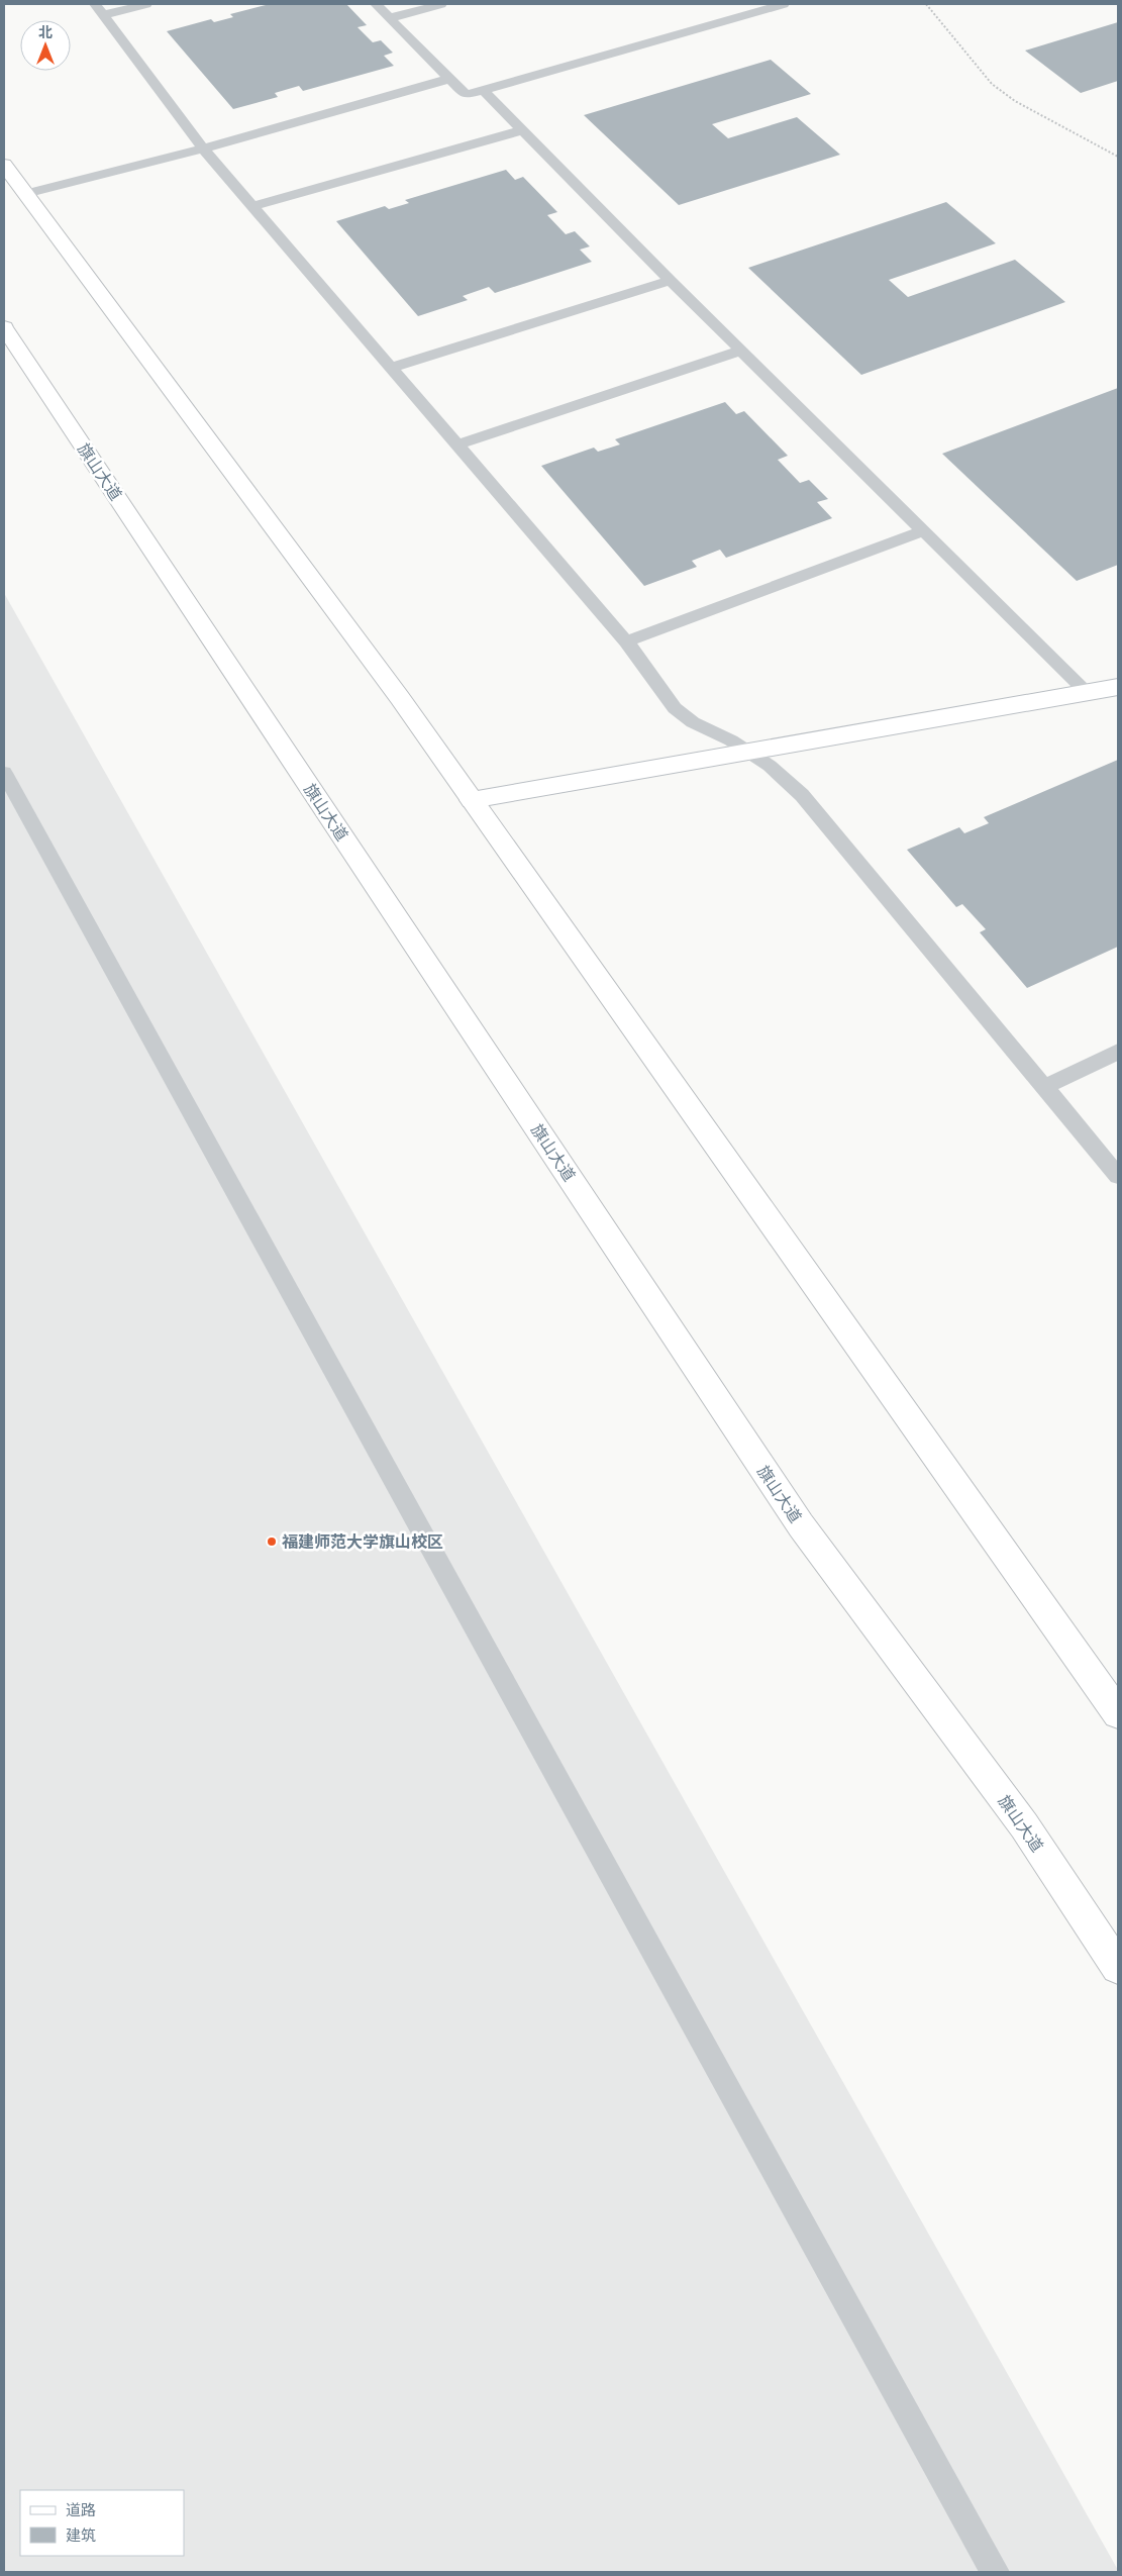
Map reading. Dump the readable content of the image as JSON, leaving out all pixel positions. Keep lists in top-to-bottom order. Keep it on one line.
{"streets":{"main road":["旗山大道"]},"places":["福建师范大学旗山校区"],"legend":["道路","建筑"],"north":"top"}
